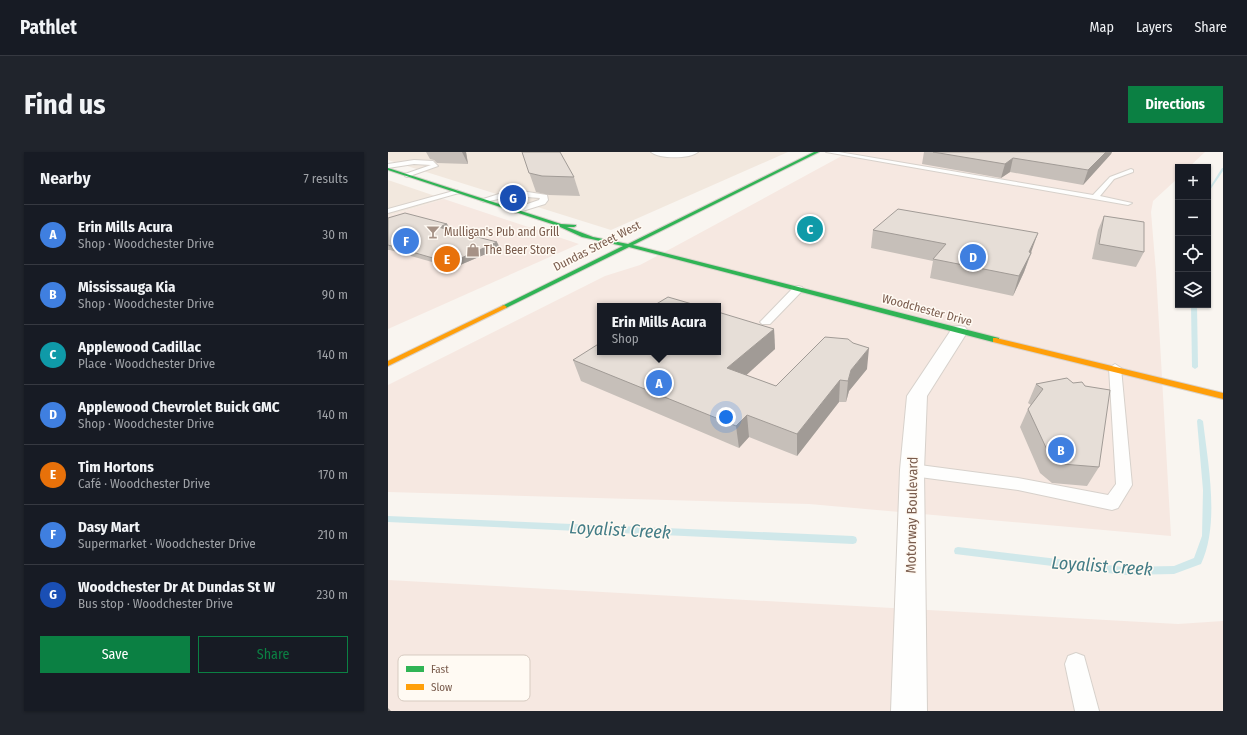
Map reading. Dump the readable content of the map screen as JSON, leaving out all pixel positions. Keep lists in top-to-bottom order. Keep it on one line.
{"streets":{"street":["Dundas Street West","Woodchester Drive","Motorway Boulevard"]},"crossings":[["Dundas Street West","Woodchester Drive"],["Woodchester Drive","Motorway Boulevard"]],"water":["Loyalist Creek"],"places":{"bar":["Mulligan's Pub and Grill"],"shop":["The Beer Store"]},"legend":["Fast","Slow"],"page":{"header":"Pathlet","nav":["Map","Layers","Share"],"buttons":["Directions",["Save","Share"]],"title":"Find us","heading":["Nearby","7 results"],"map_buttons":["+","−"],"pins":["G","C","F","D","E","A","B"],"list":[{"mark":"A","name":"Erin Mills Acura","note":"Shop · Woodchester Drive","value":"30 m"},{"mark":"B","name":"Mississauga Kia","note":"Shop · Woodchester Drive","value":"90 m"},{"mark":"C","name":"Applewood Cadillac","note":"Place · Woodchester Drive","value":"140 m"},{"mark":"D","name":"Applewood Chevrolet Buick GMC","note":"Shop · Woodchester Drive","value":"140 m"},{"mark":"E","name":"Tim Hortons","note":"Café · Woodchester Drive","value":"170 m"},{"mark":"F","name":"Dasy Mart","note":"Supermarket · Woodchester Drive","value":"210 m"},{"mark":"G","name":"Woodchester Dr At Dundas St W","note":"Bus stop · Woodchester Drive","value":"230 m"}],"popup":["Erin Mills Acura","Shop"]}}
